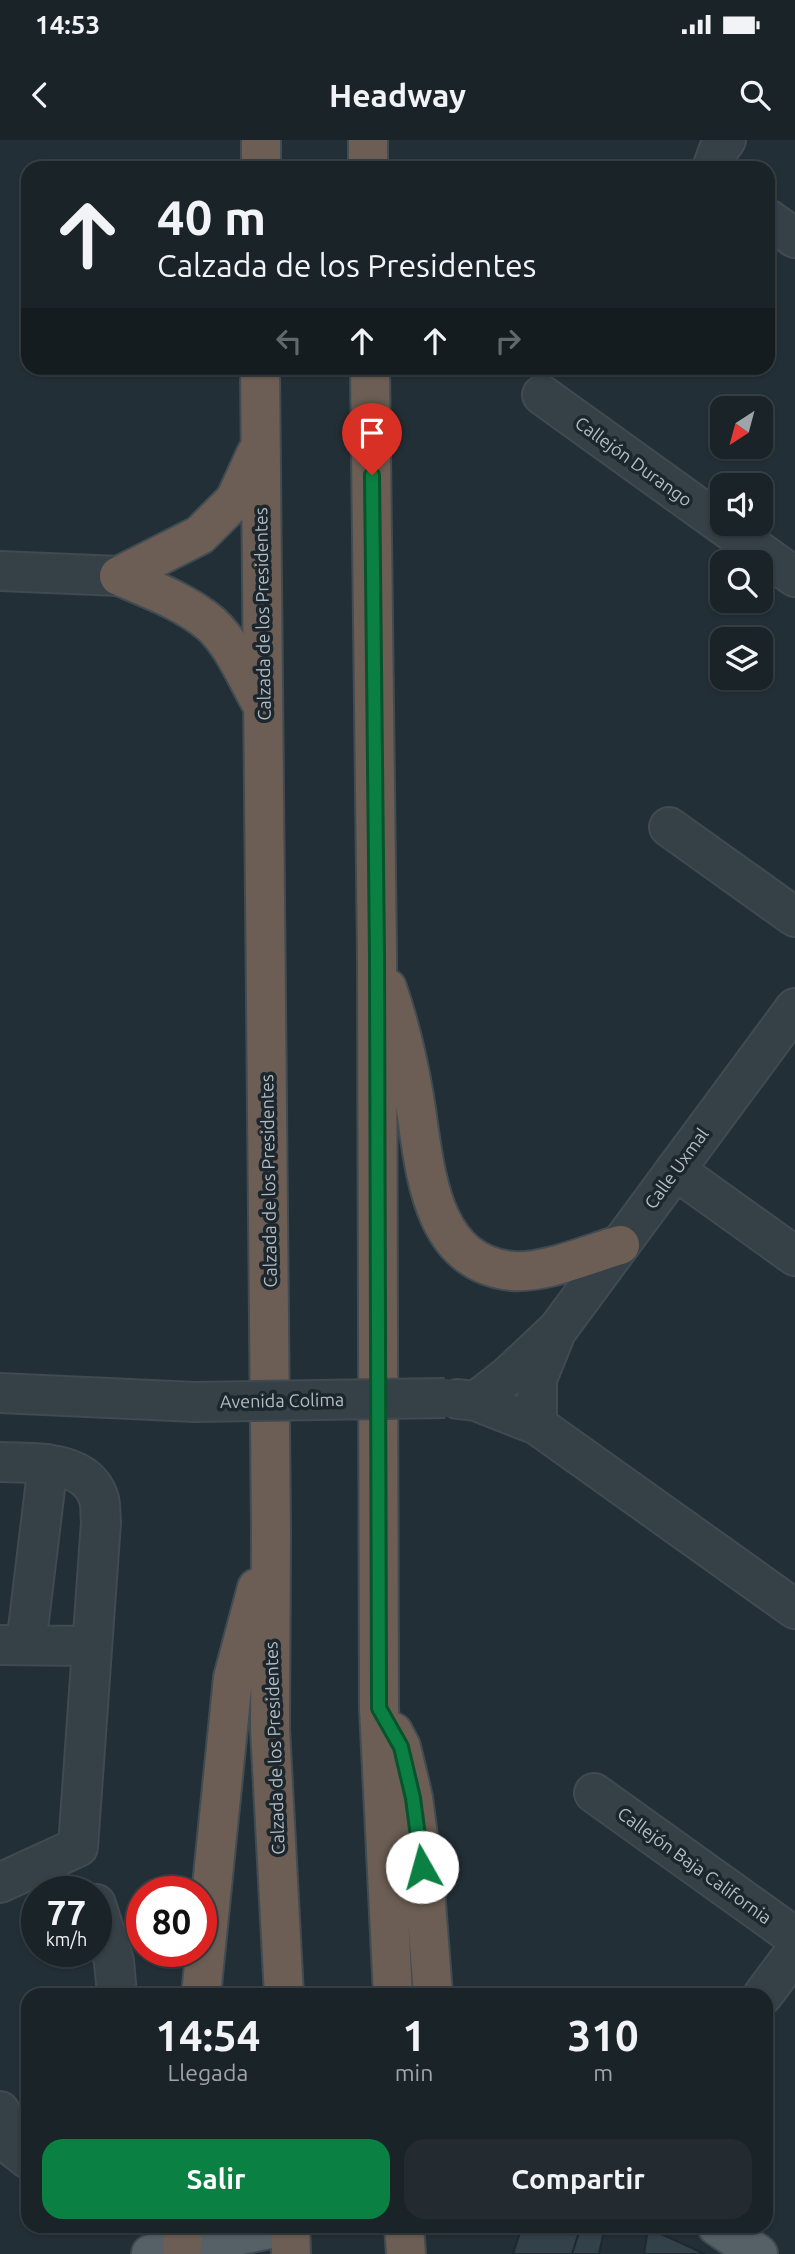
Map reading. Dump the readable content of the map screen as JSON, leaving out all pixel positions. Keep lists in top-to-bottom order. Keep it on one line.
{"streets":{"highway":["Calzada de los Presidentes"],"street":["Callejón Durango","Calle Uxmal","Avenida Colima","Callejón Baja California"]},"crossings":[["Calle Uxmal","Avenida Colima"]],"north":"bottom left","page":{"status":"14:53","header":"Headway","turn":["40 m","Calzada de los Presidentes"],"speed":"77 km/h","limit":"80","eta":["14:54","Llegada","1","min","310","m"],"buttons":["Salir","Compartir"]}}
